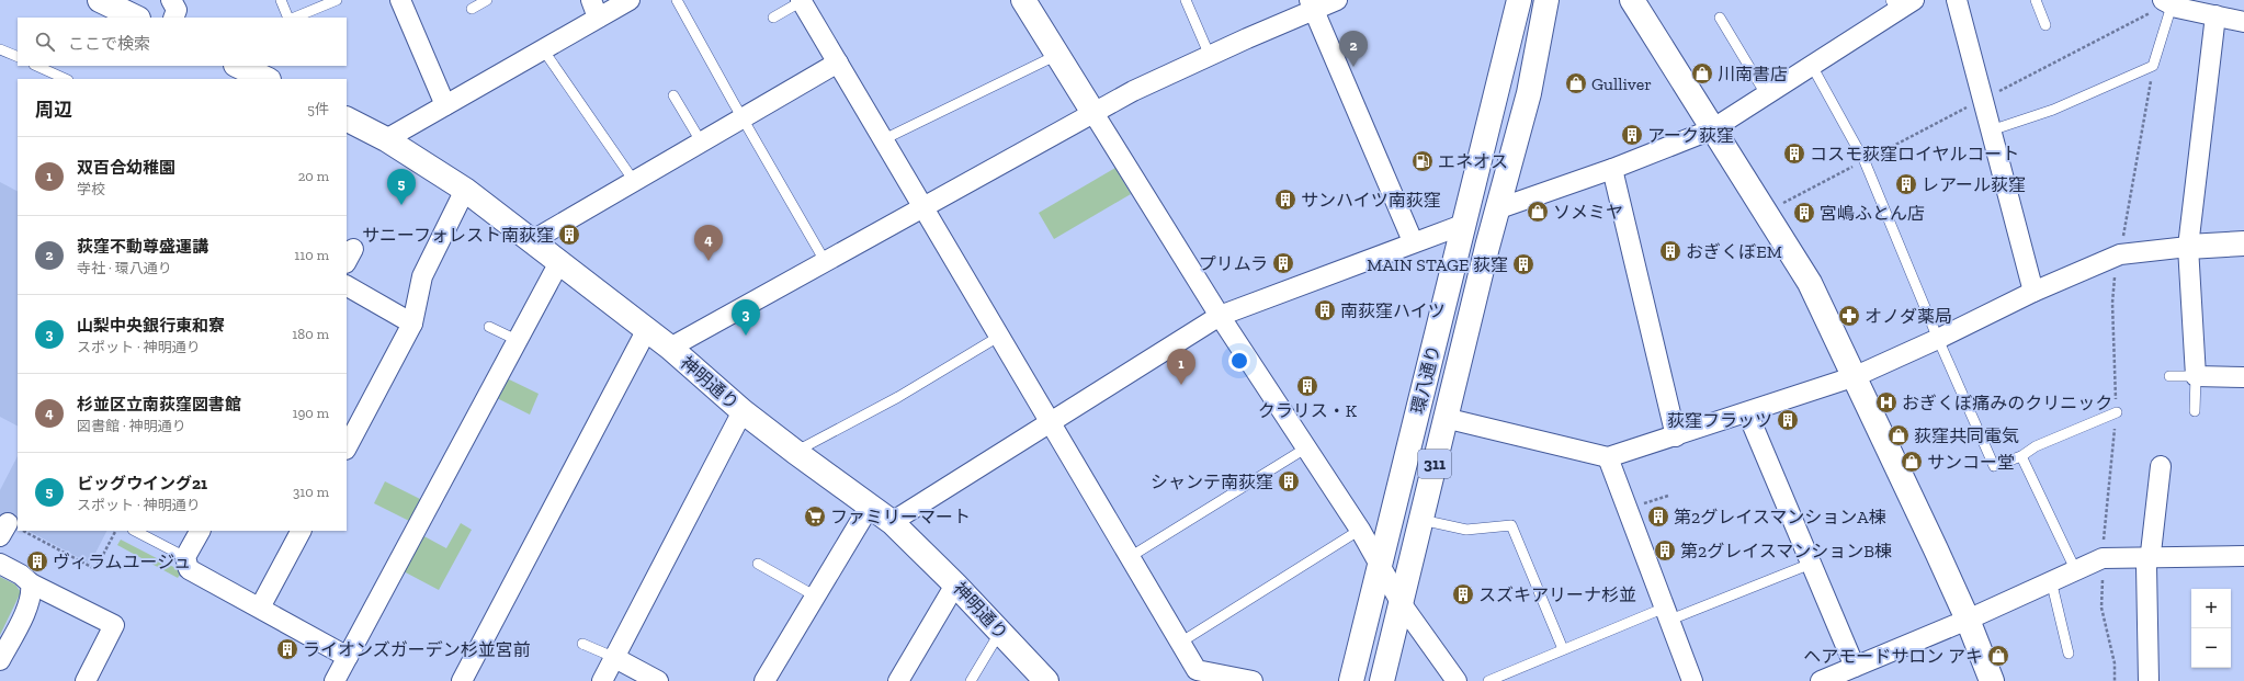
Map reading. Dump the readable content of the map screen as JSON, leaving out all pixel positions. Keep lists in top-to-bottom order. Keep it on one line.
{"streets":{"street":["環八通り","神明通り","311"]},"places":{"shop":["川南書店","Gulliver","ソメミヤ","荻窪共同電気","サンコー堂","ヘアモードサロン アキ"],"building":["アーク荻窪","コスモ荻窪ロイヤルコート","レアール荻窪","サンハイツ南荻窪","宮嶋ふとん店","サニーフォレスト南荻窪","おぎくぼEM","プリムラ","MAIN STAGE 荻窪","南荻窪ハイツ","クラリス・K","荻窪フラッツ","シャンテ南荻窪","第2グレイスマンションA棟","第2グレイスマンションB棟","ヴィラムユージュ","スズキアリーナ杉並","ライオンズガーデン杉並宮前"],"fuel station":["エネオス"],"pharmacy":["オノダ薬局"],"hospital":["おぎくぼ痛みのクリニック"],"supermarket":["ファミリーマート"]},"page":{"search":"ここで検索","pins":["2","5","4","3","1"],"heading":["周辺","5件"],"list":[{"mark":"1","name":"双百合幼稚園","note":"学校","value":"20 m"},{"mark":"2","name":"荻窪不動尊盛運講","note":"寺社 · 環八通り","value":"110 m"},{"mark":"3","name":"山梨中央銀行東和寮","note":"スポット · 神明通り","value":"180 m"},{"mark":"4","name":"杉並区立南荻窪図書館","note":"図書館 · 神明通り","value":"190 m"},{"mark":"5","name":"ビッグウイング21","note":"スポット · 神明通り","value":"310 m"}],"map_buttons":["+","−"]}}
